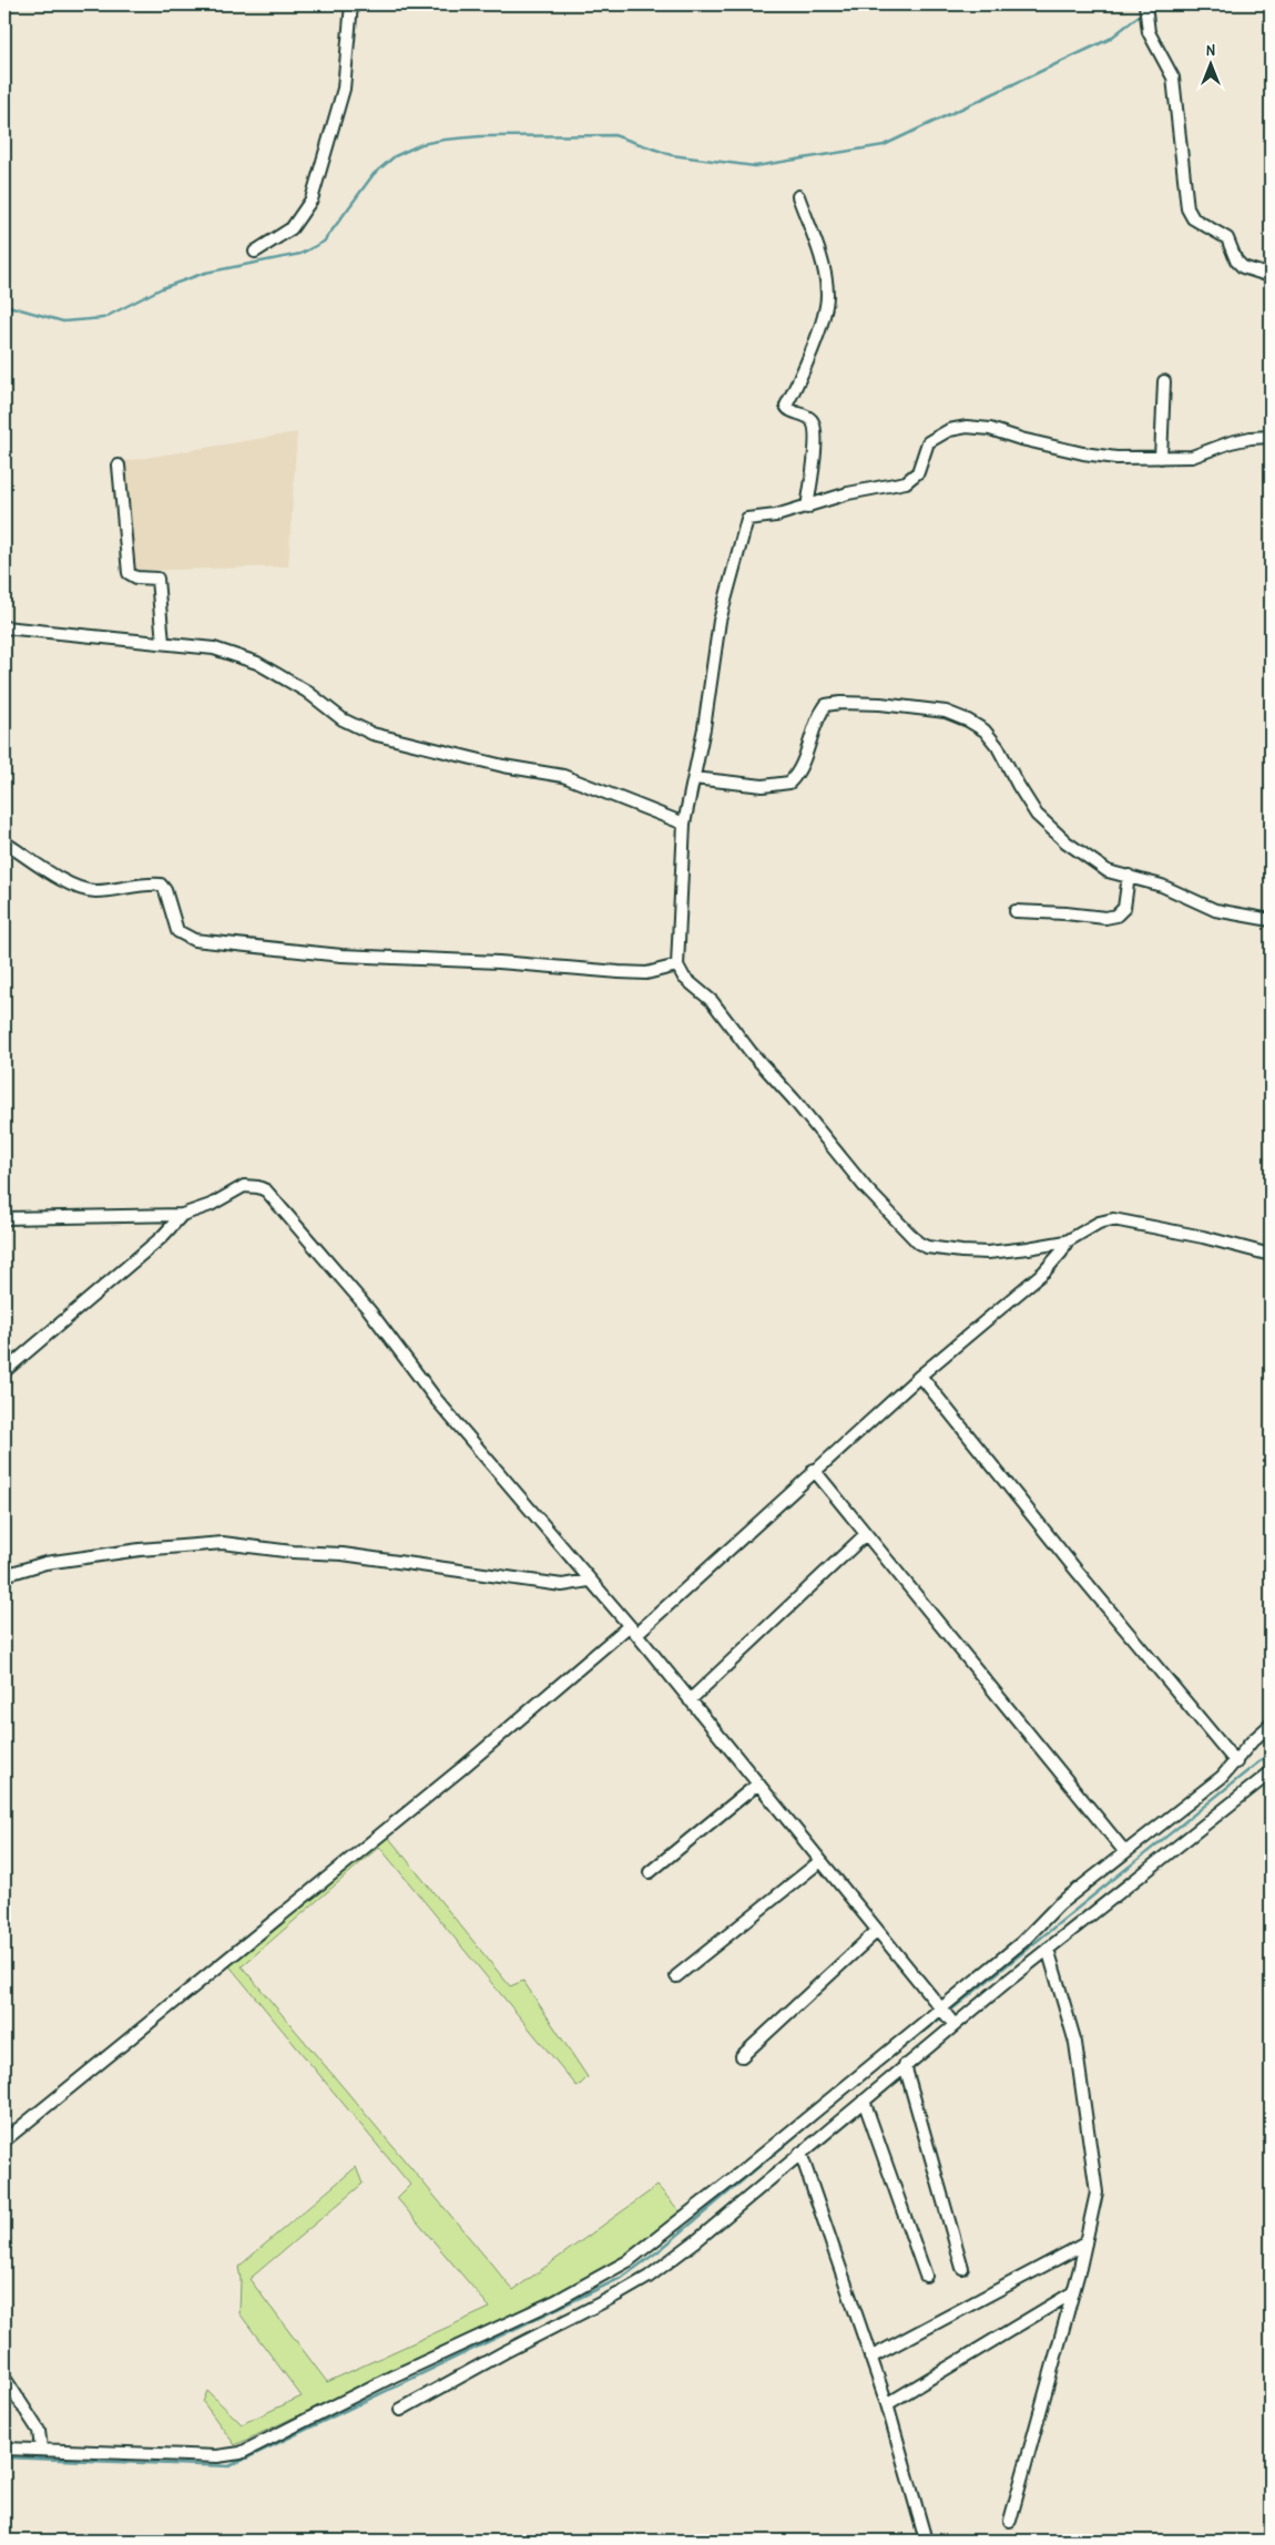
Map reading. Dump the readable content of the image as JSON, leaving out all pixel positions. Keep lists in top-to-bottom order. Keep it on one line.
{"north":"top"}
